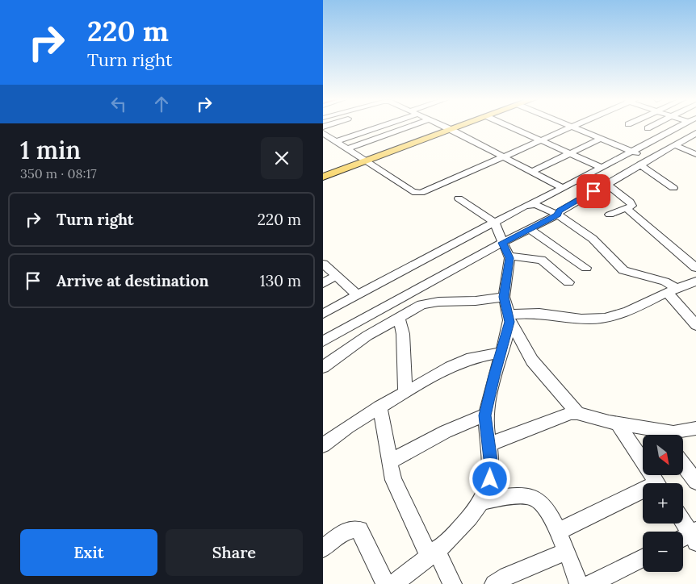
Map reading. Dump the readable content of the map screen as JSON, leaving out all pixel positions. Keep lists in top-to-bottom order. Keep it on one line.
{"north":"bottom right","page":{"turn":["220 m","Turn right"],"heading":["1 min","350 m · 08:17"],"list":[{"name":"Turn right","value":"220 m"},{"name":"Arrive at destination","value":"130 m"}],"map_buttons":["+","−"],"buttons":["Exit","Share"]}}
